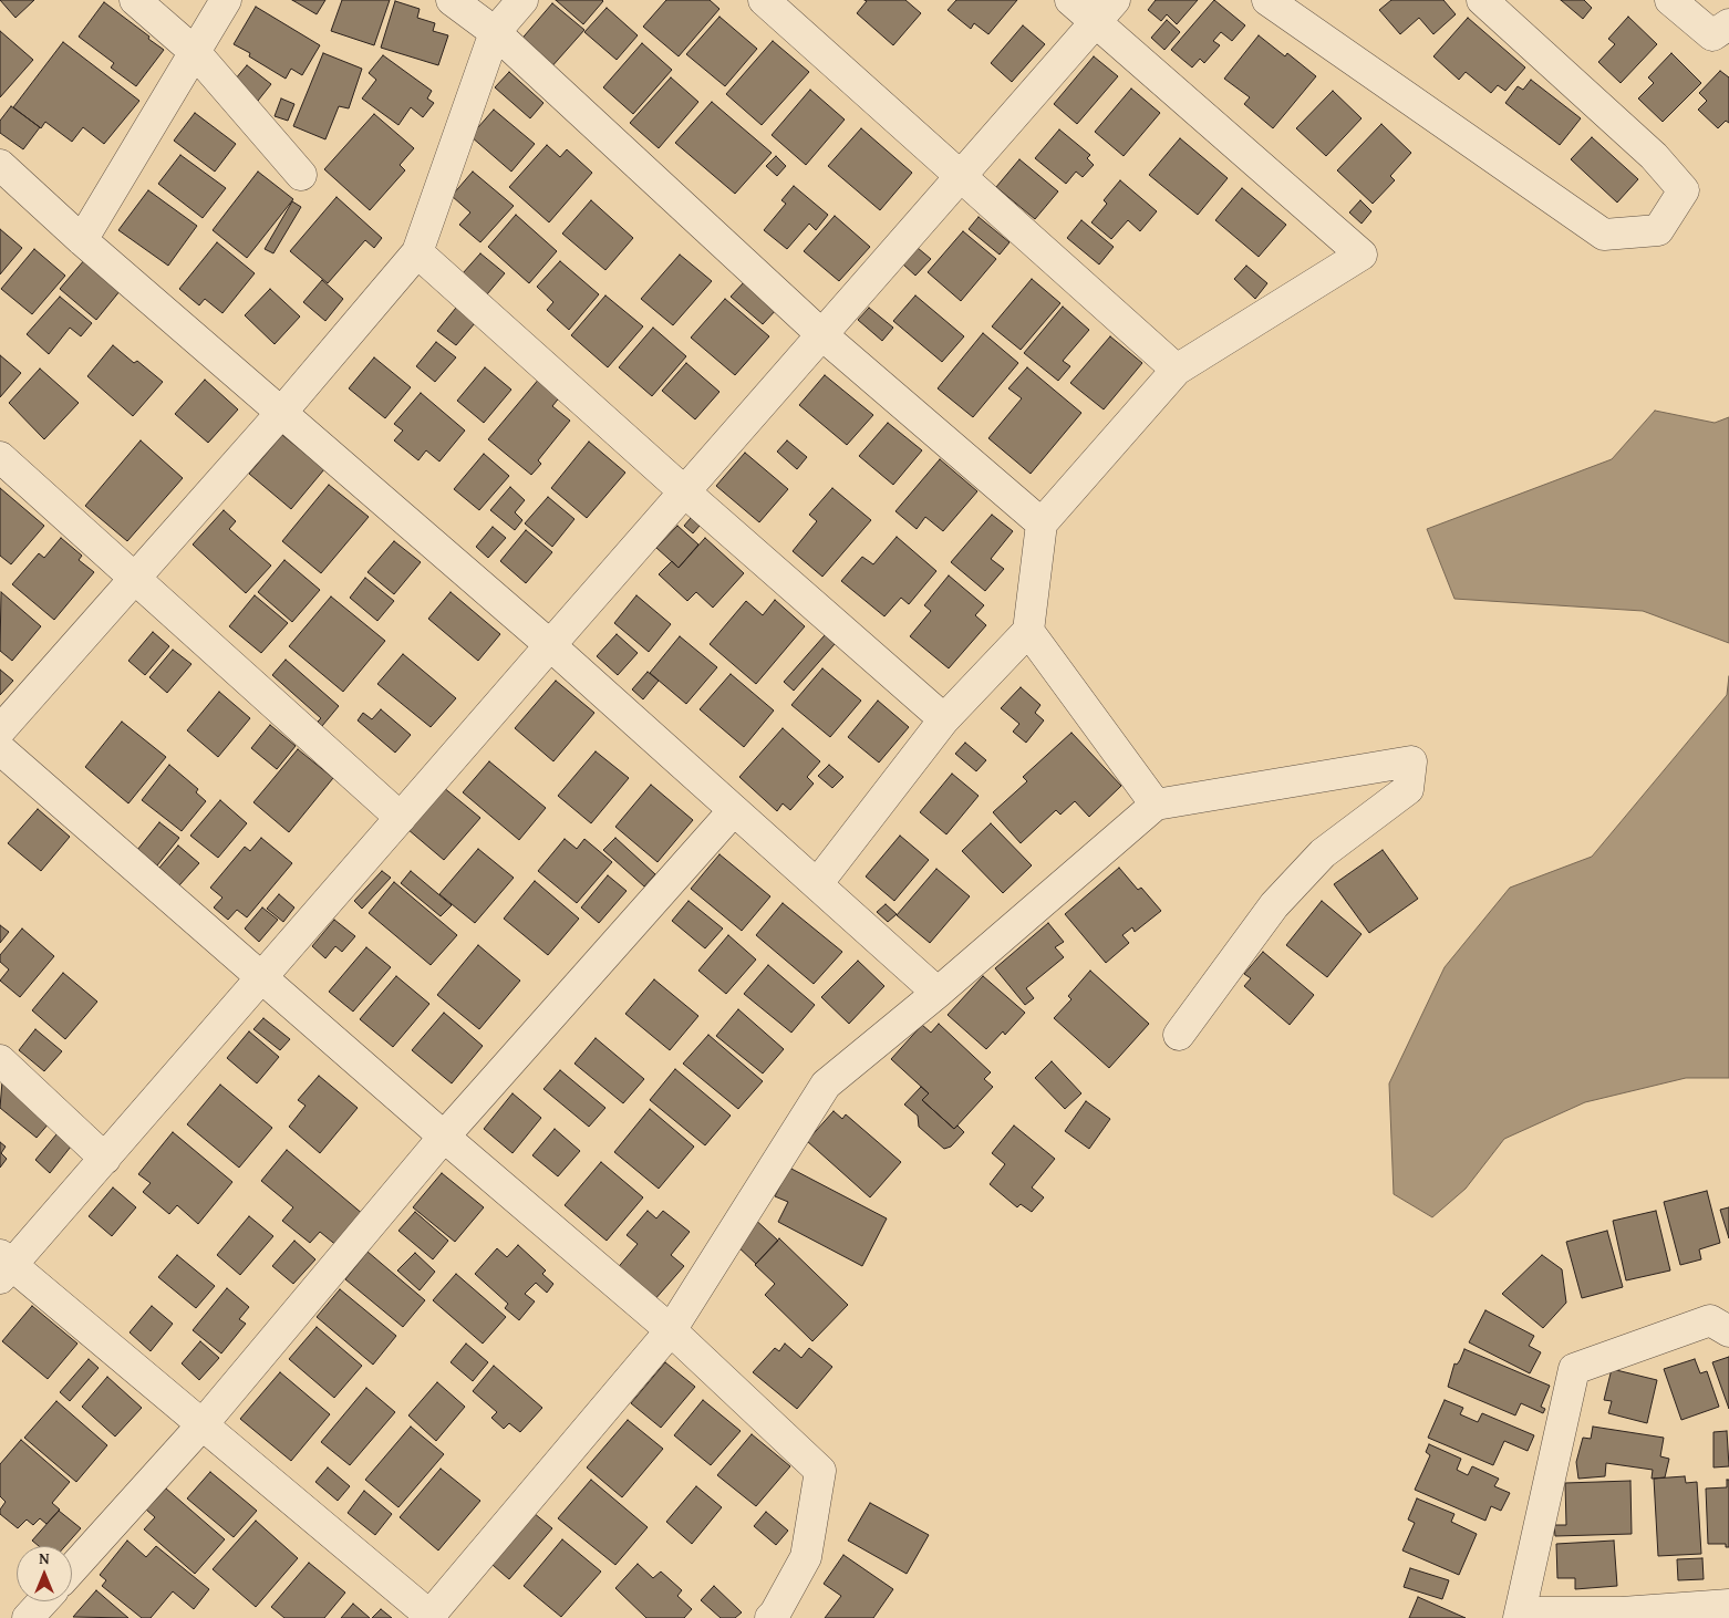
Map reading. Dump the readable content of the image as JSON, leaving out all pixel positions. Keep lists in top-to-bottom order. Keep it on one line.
{"north":"top"}
